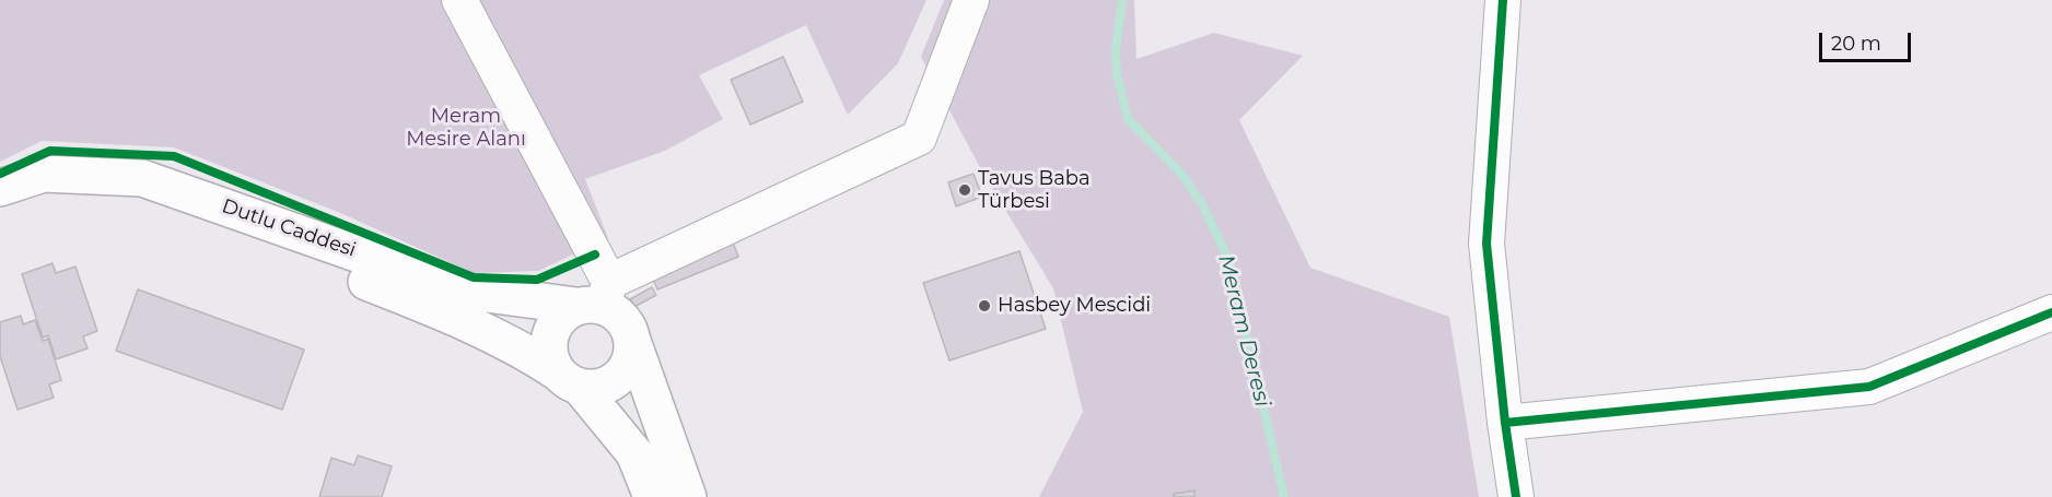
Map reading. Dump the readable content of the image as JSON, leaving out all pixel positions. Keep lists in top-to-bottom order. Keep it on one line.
{"streets":{"main road":["Dutlu Caddesi"]},"water":["Meram Deresi"],"parks":["Meram Mesire Alanı"],"places":["Tavus Baba Türbesi","Hasbey Mescidi"],"scale_bar":"20 m"}
